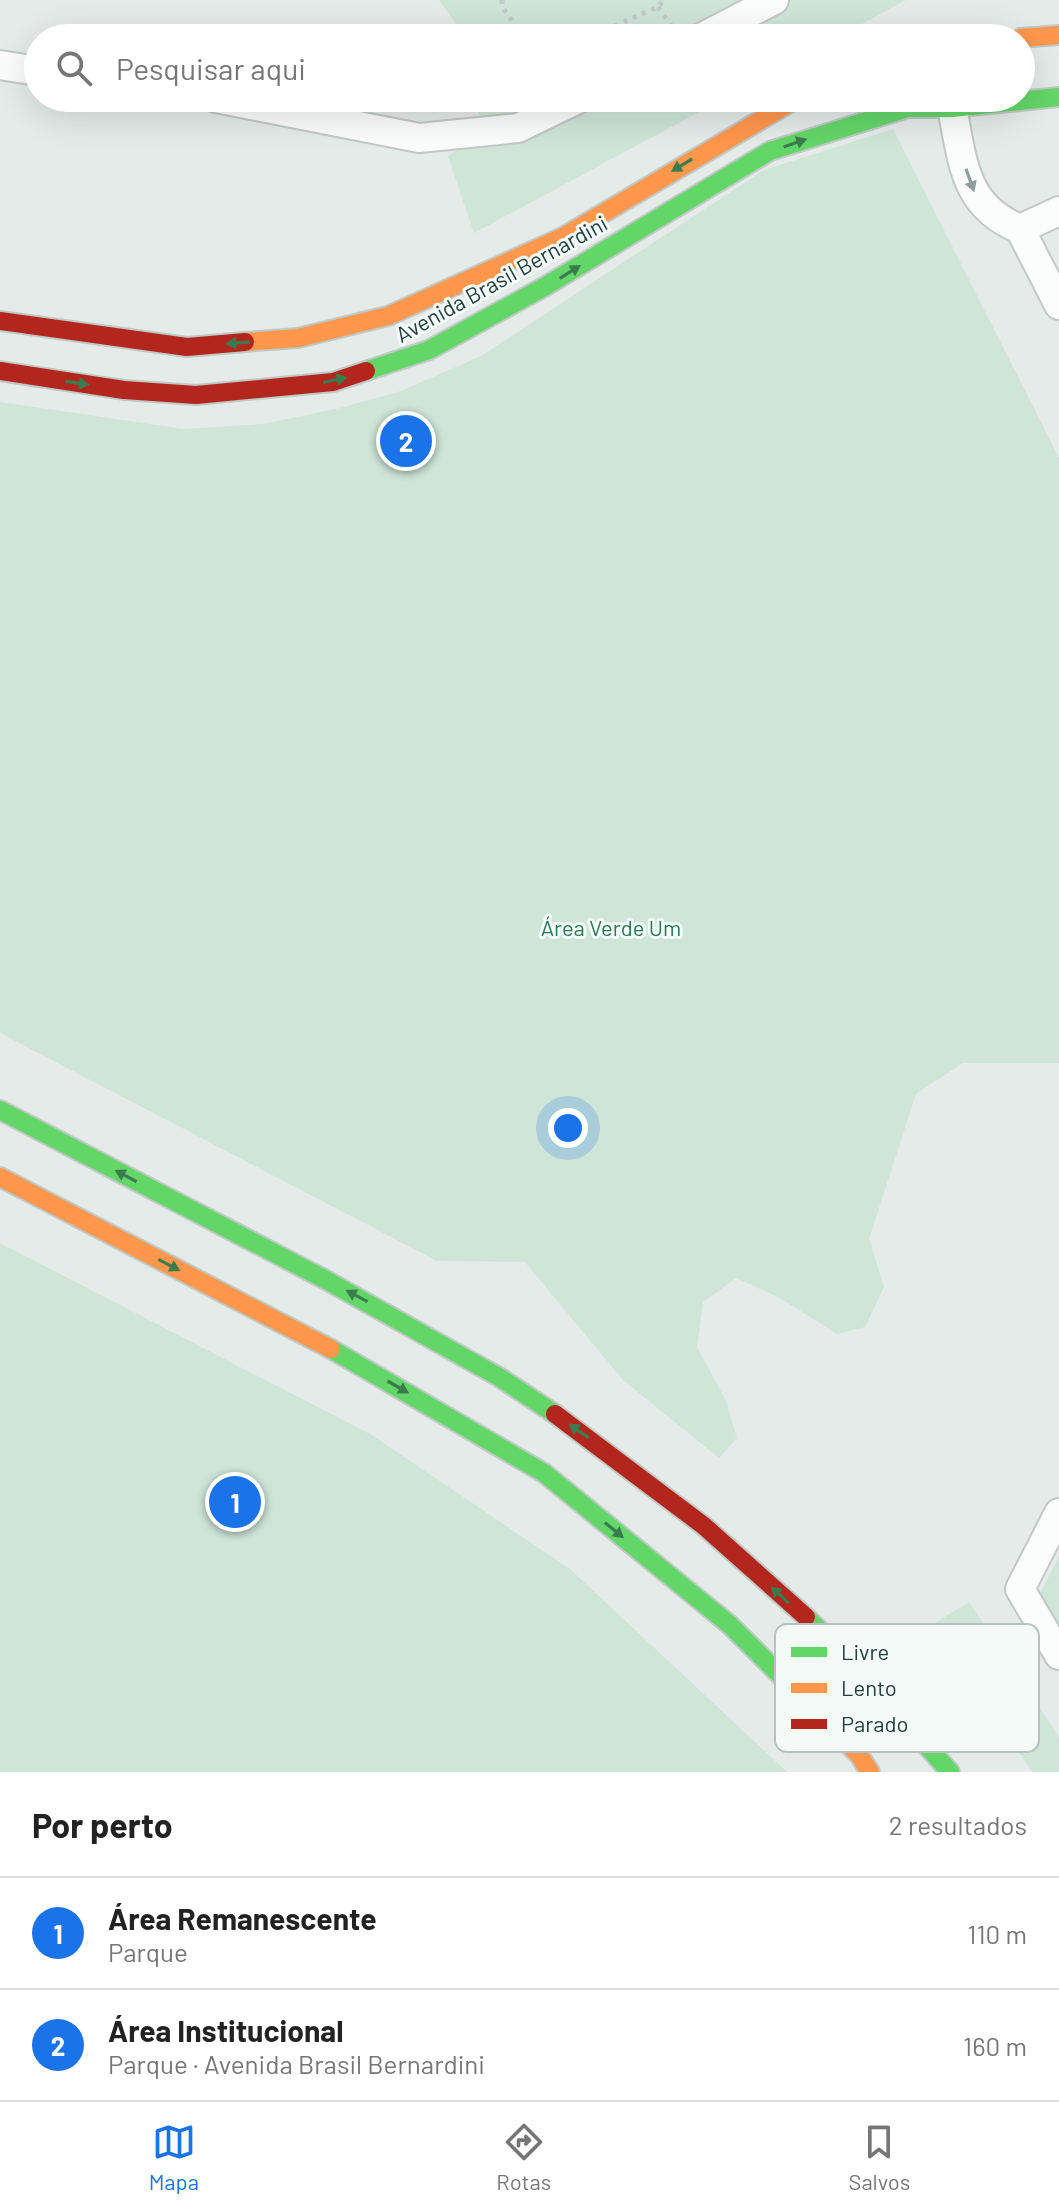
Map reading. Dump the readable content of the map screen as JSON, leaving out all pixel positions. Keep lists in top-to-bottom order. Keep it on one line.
{"streets":{"main road":["Avenida Brasil Bernardini"]},"parks":["Área Verde Um"],"legend":["Livre","Lento","Parado"],"page":{"search":"Pesquisar aqui","pins":["2","1"],"heading":["Por perto","2 resultados"],"list":[{"mark":"1","name":"Área Remanescente","note":"Parque","value":"110 m"},{"mark":"2","name":"Área Institucional","note":"Parque · Avenida Brasil Bernardini","value":"160 m"}],"nav":["Mapa","Rotas","Salvos"]}}
